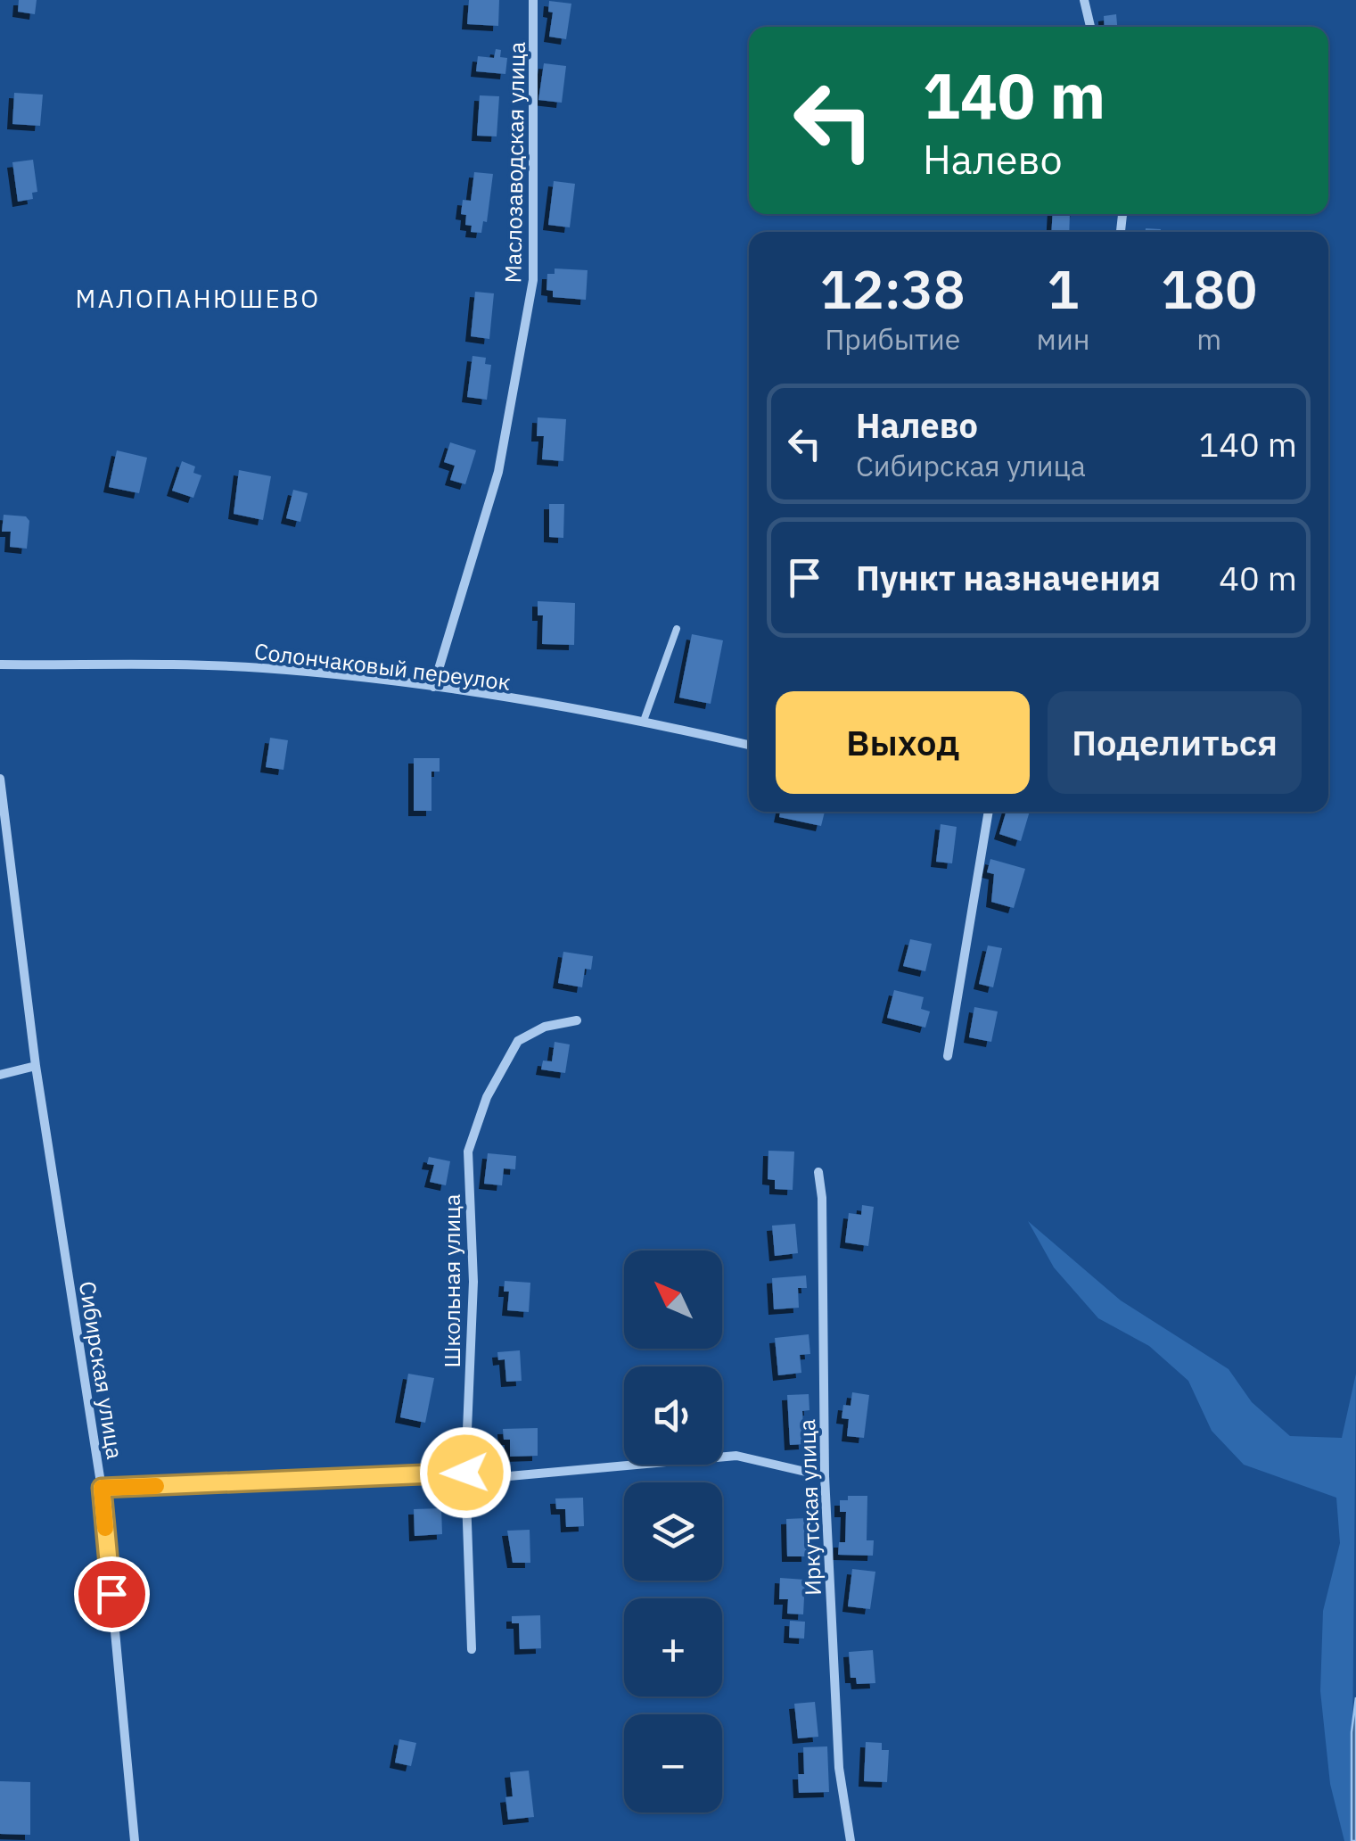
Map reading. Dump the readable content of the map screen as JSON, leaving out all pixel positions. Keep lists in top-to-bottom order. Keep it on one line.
{"streets":{"street":["Маслозаводская улица","Солончаковый переулок","Школьная улица","Сибирская улица","Иркутская улица"]},"crossings":[["Маслозаводская улица","Солончаковый переулок"]],"districts":["МАЛОПАНЮШЕВО"],"north":"top left","page":{"turn":["140 m","Налево"],"eta":["12:38","Прибытие","1","мин","180","m"],"list":[{"name":"Налево","note":"Сибирская улица","value":"140 m"},{"name":"Пункт назначения","value":"40 m"}],"buttons":["Выход","Поделиться"],"map_buttons":["+","−"]}}
